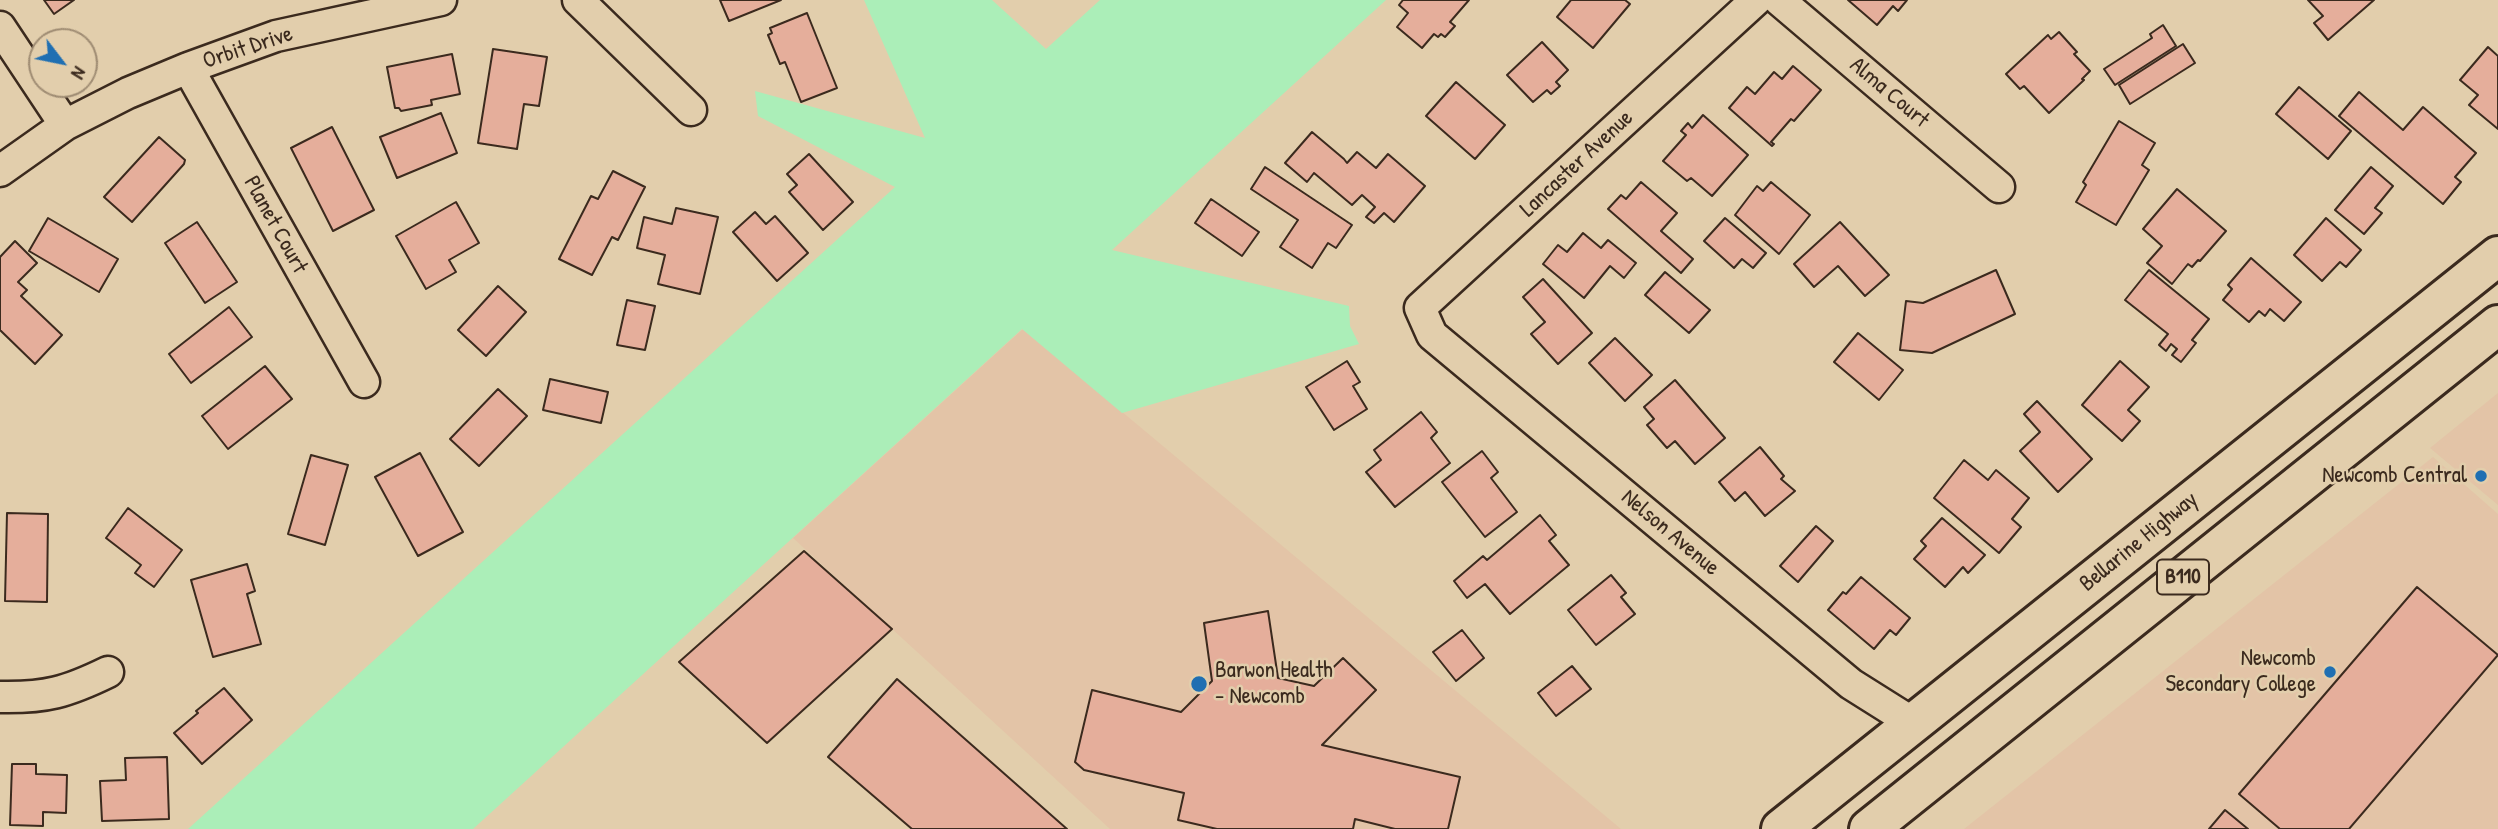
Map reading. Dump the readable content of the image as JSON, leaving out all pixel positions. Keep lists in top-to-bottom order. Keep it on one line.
{"streets":{"highway":["Bellarine Highway","B110"],"street":["Orbit Drive","Alma Court","Lancaster Avenue","Planet Court","Nelson Avenue"]},"crossings":[["Orbit Drive","Planet Court"],["Lancaster Avenue","Nelson Avenue"],["Nelson Avenue","Bellarine Highway"]],"places":["Newcomb Central","Newcomb Secondary College","Barwon Health - Newcomb"],"north":"bottom right"}
